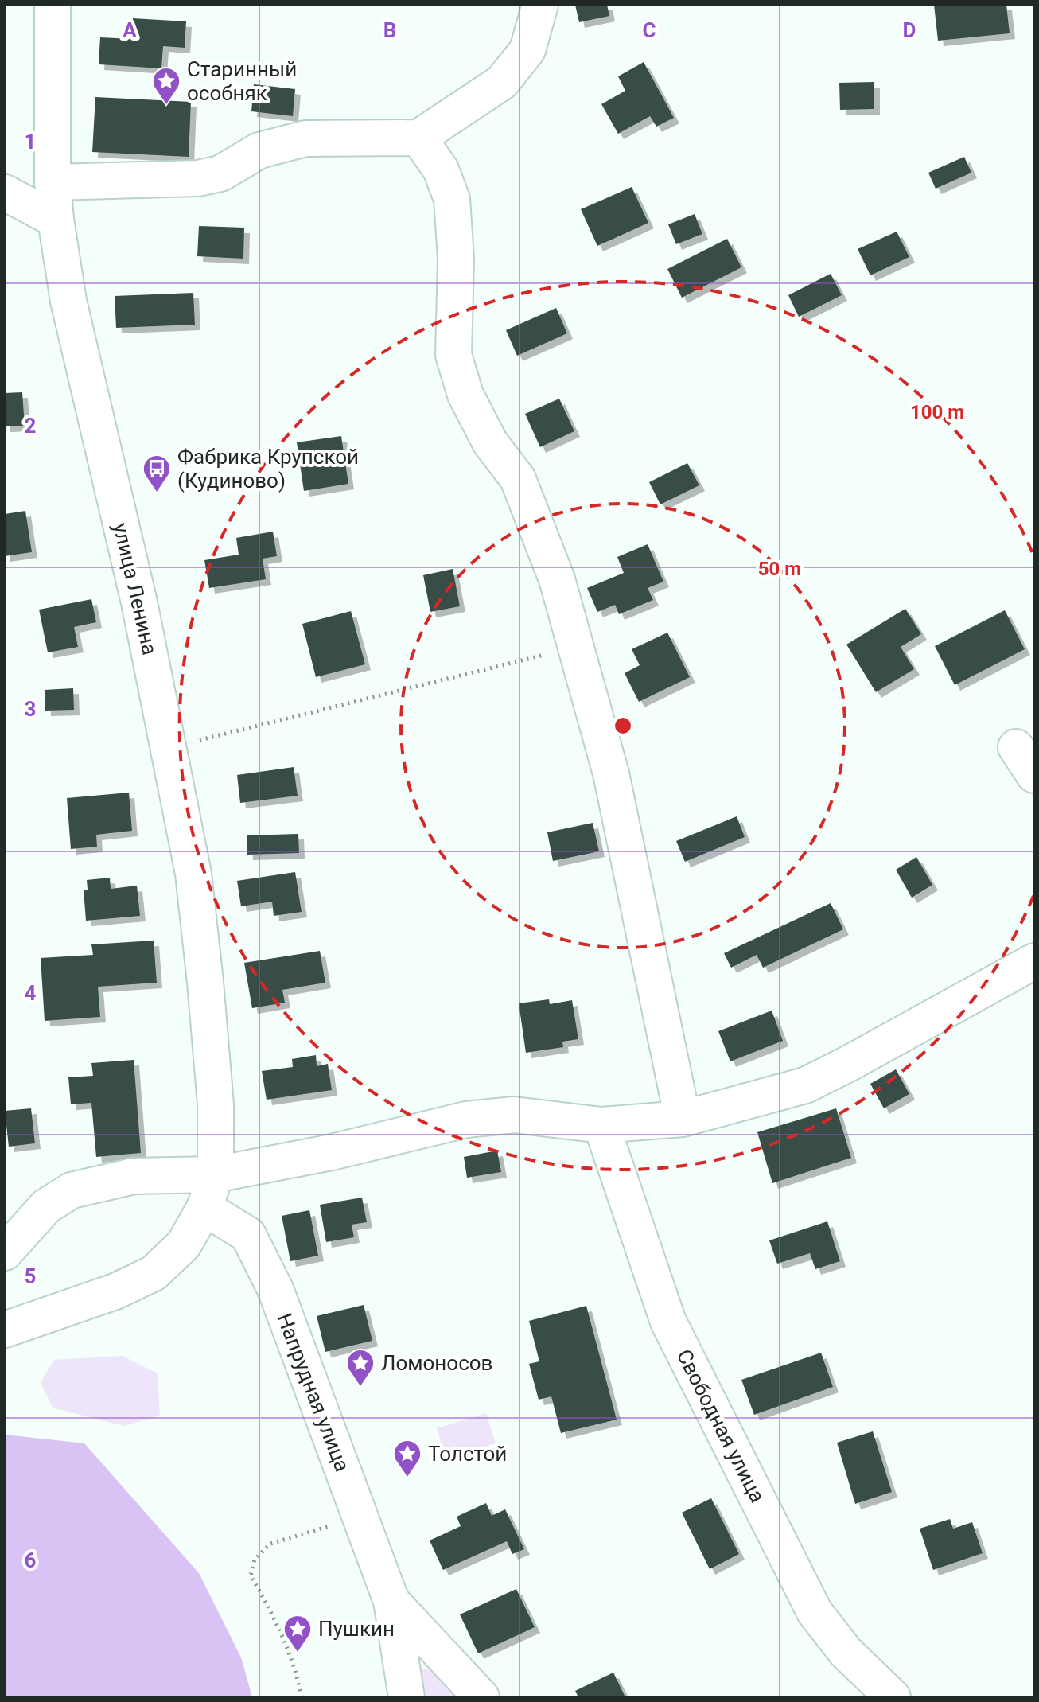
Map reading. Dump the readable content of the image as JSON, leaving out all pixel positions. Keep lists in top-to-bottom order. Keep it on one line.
{"streets":{"street":["улица Ленина","Напрудная улица","Свободная улица"]},"crossings":[["улица Ленина","Напрудная улица"]],"places":{"place":["Старинный особняк","Ломоносов","Толстой","Пушкин"],"bus stop":["Фабрика Крупской (Кудиново)"]},"grid":{"columns":["A","B","C","D"],"rows":["1","2","3","4","5","6"]},"rings":["100 m","50 m"]}
